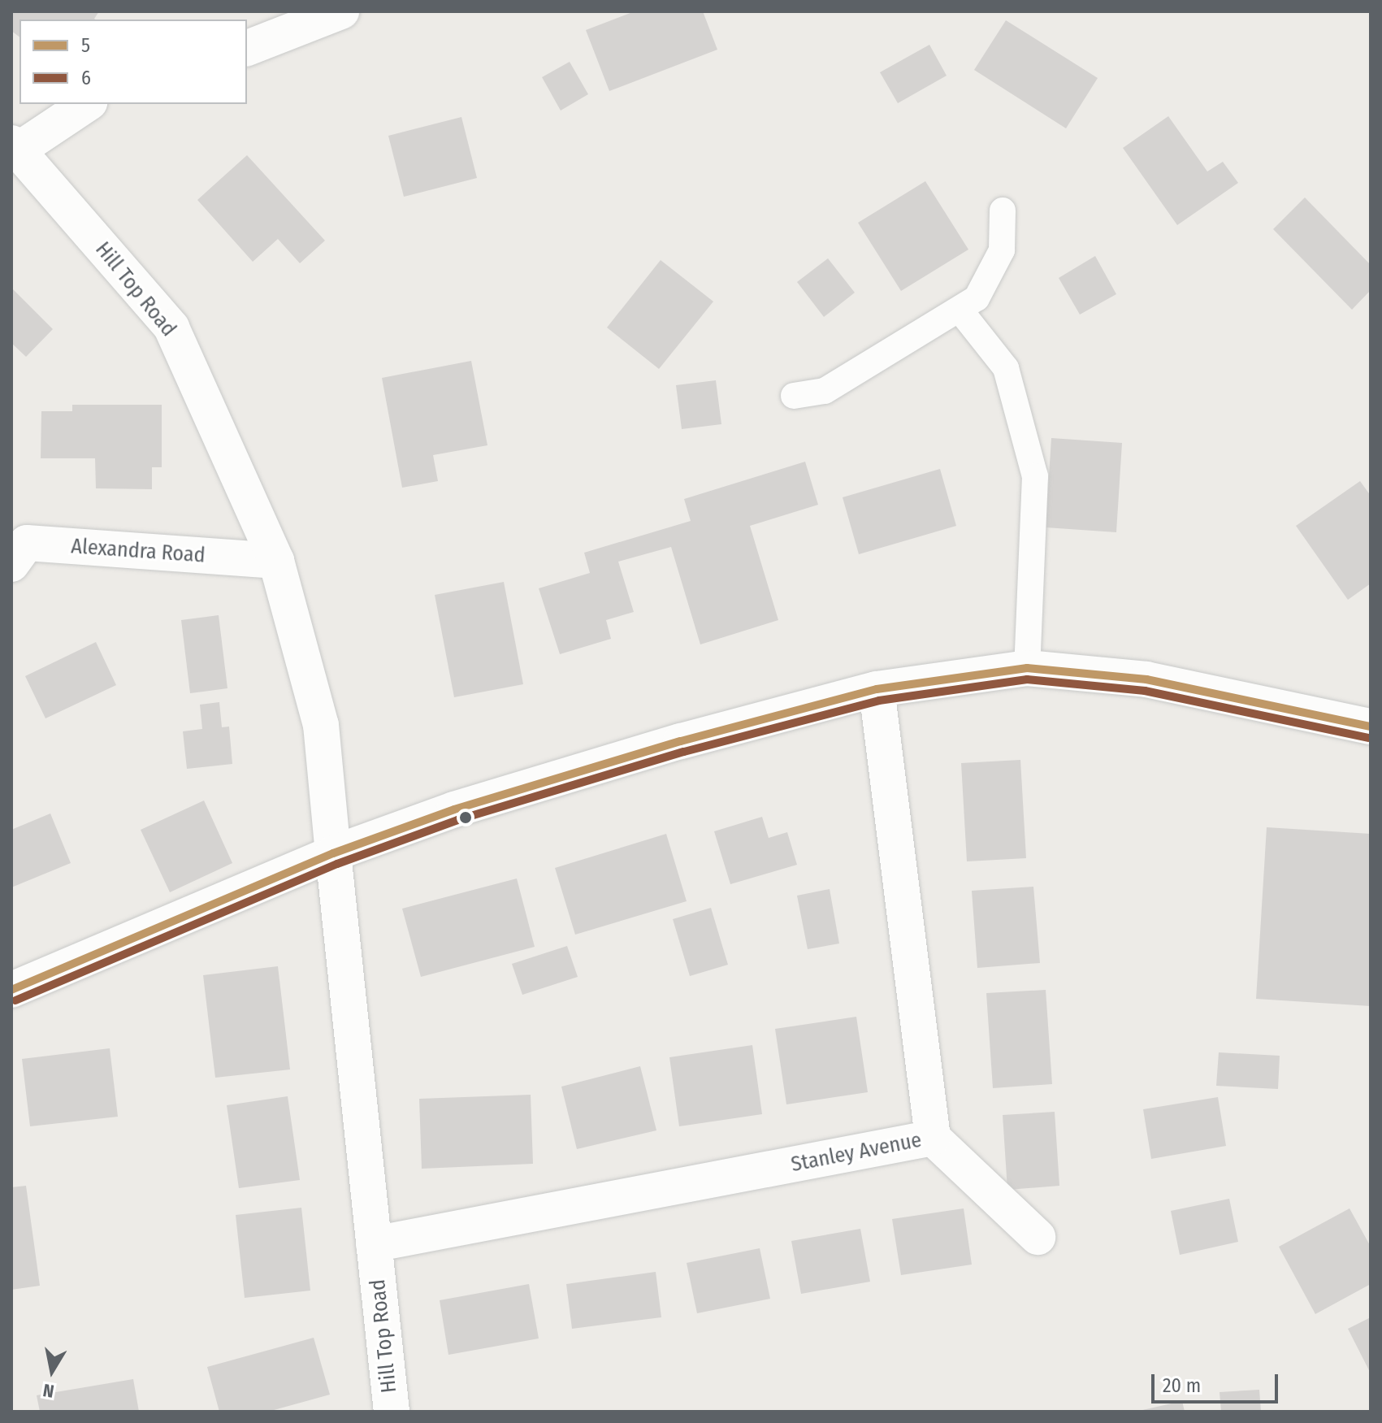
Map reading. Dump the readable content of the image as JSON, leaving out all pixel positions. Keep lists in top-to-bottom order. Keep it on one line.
{"streets":{"street":["Hill Top Road","Alexandra Road","Stanley Avenue"]},"crossings":[["Hill Top Road","Alexandra Road"],["Hill Top Road","Stanley Avenue"]],"lines":["transit line 5","transit line 6"],"legend":["5","6"],"scale_bar":"20 m","north":"bottom"}
